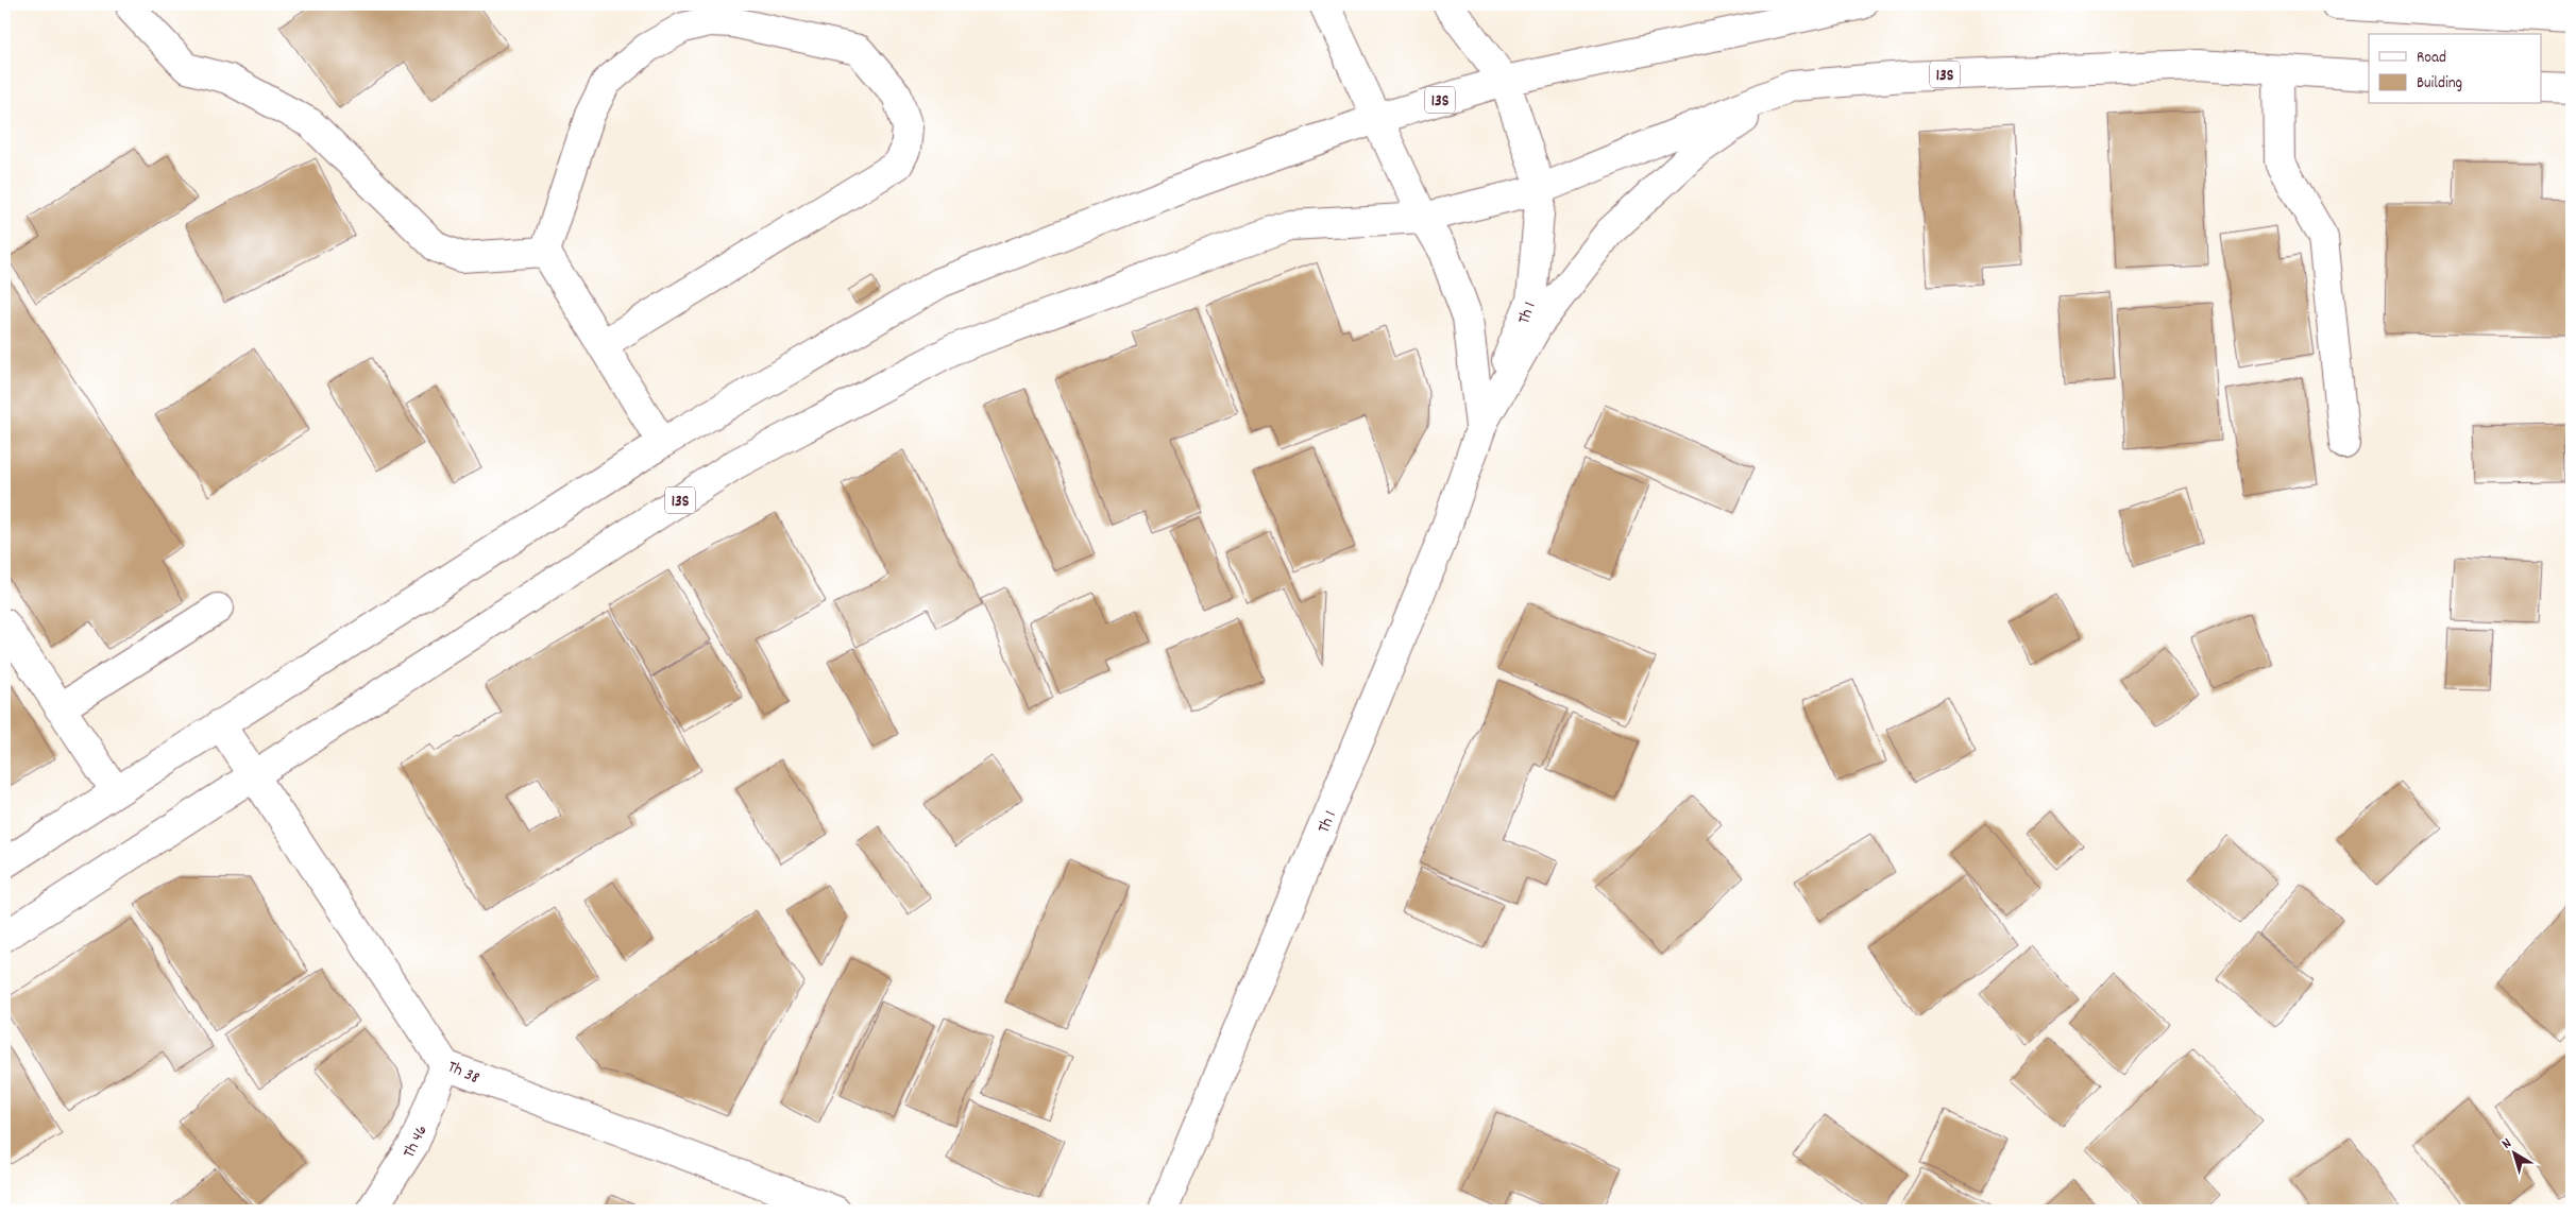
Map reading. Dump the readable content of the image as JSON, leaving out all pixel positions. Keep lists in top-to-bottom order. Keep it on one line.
{"streets":{"main road":["13S","Th 1","Th 38","Th 46"]},"crossings":[["13S","Th 1"],["13S","Th 38"],["Th 38","Th 46"]],"legend":["Road","Building"],"north":"top left"}
